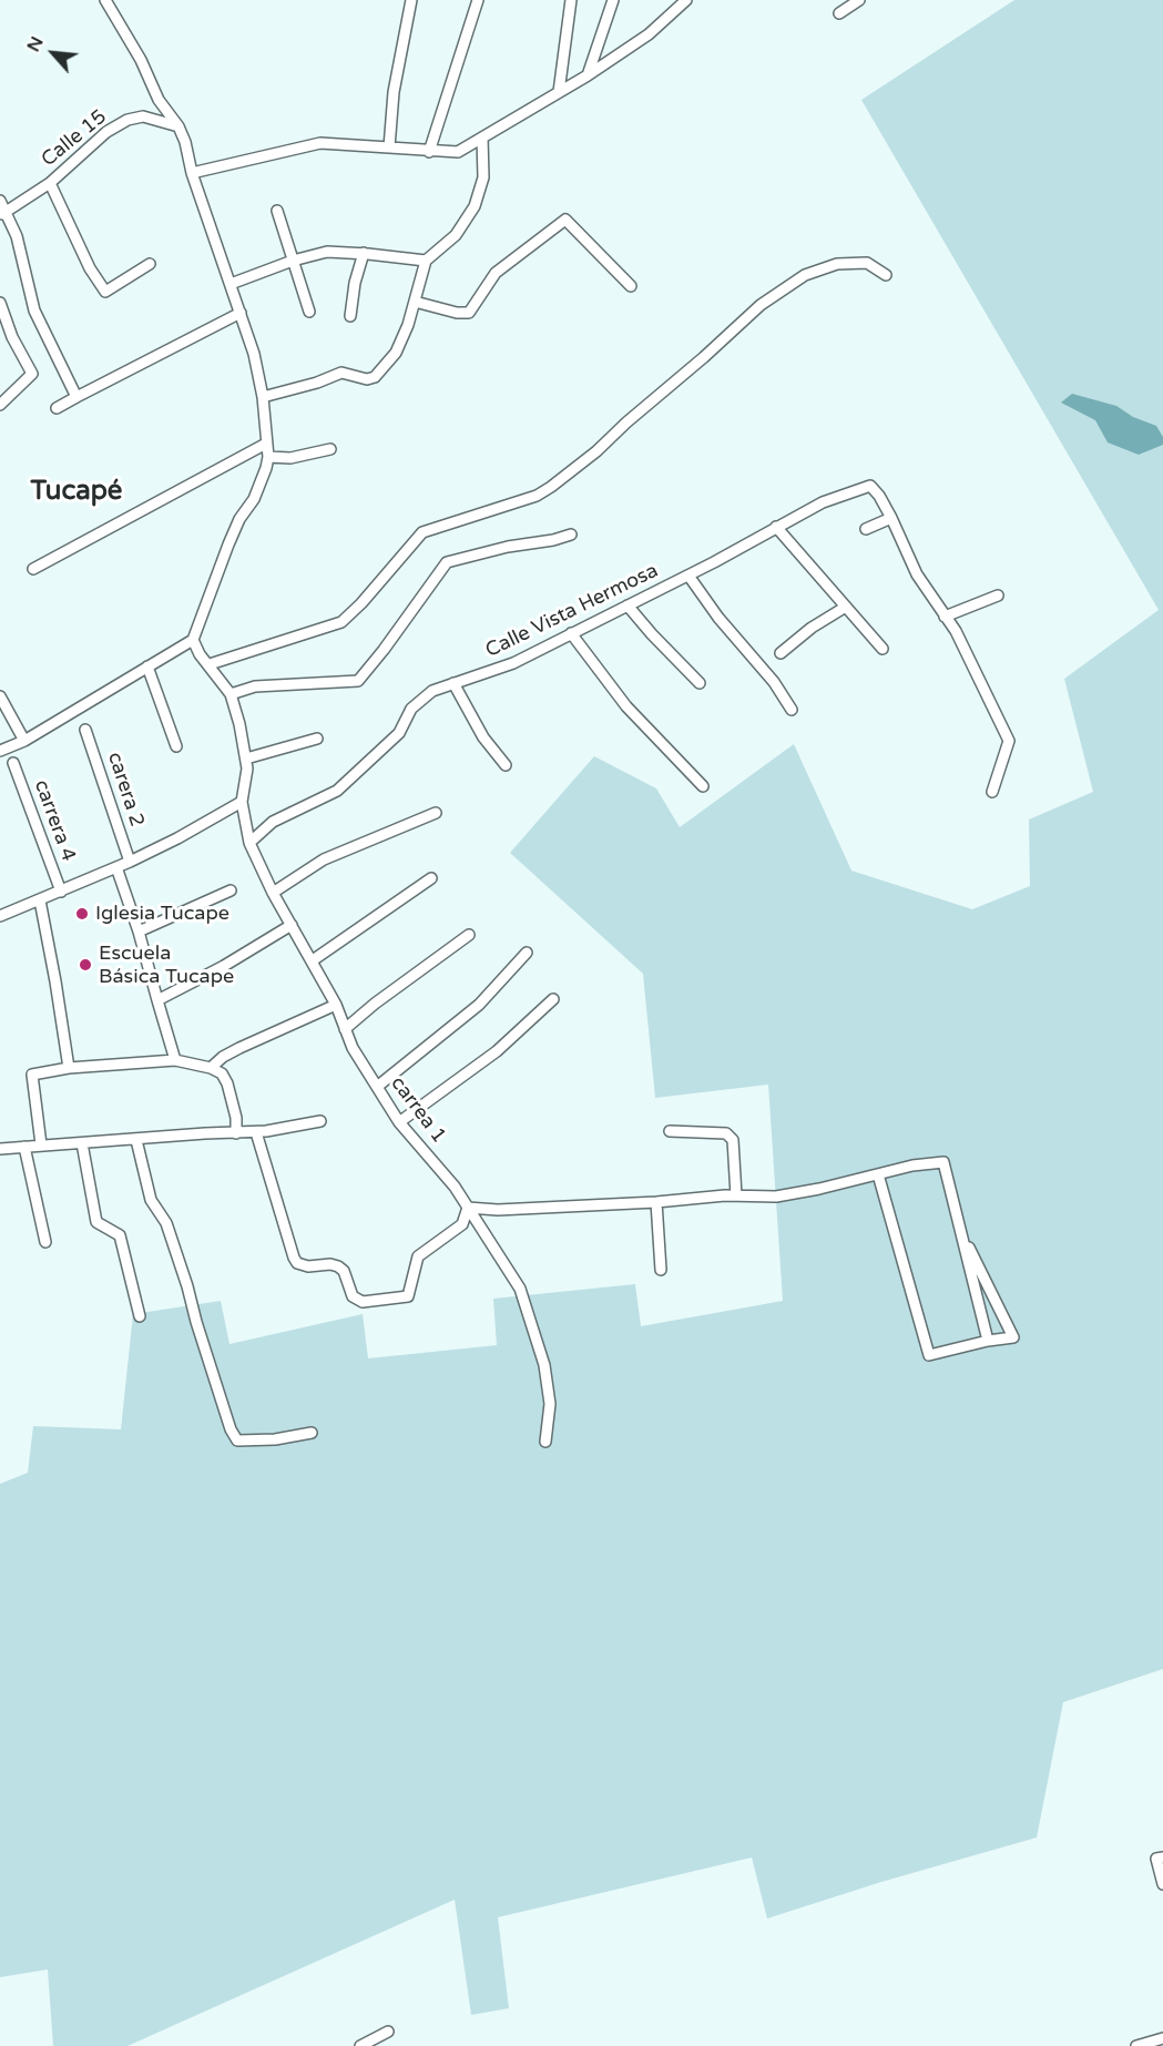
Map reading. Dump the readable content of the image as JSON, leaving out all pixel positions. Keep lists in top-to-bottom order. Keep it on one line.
{"streets":{"street":["Calle 15","Calle Vista Hermosa","carera 2","carrera 4","carrea 1"]},"crossings":[["Calle Vista Hermosa","carrea 1"]],"districts":["Tucapé"],"places":["Iglesia Tucape","Escuela Básica Tucape"],"north":"top left"}
